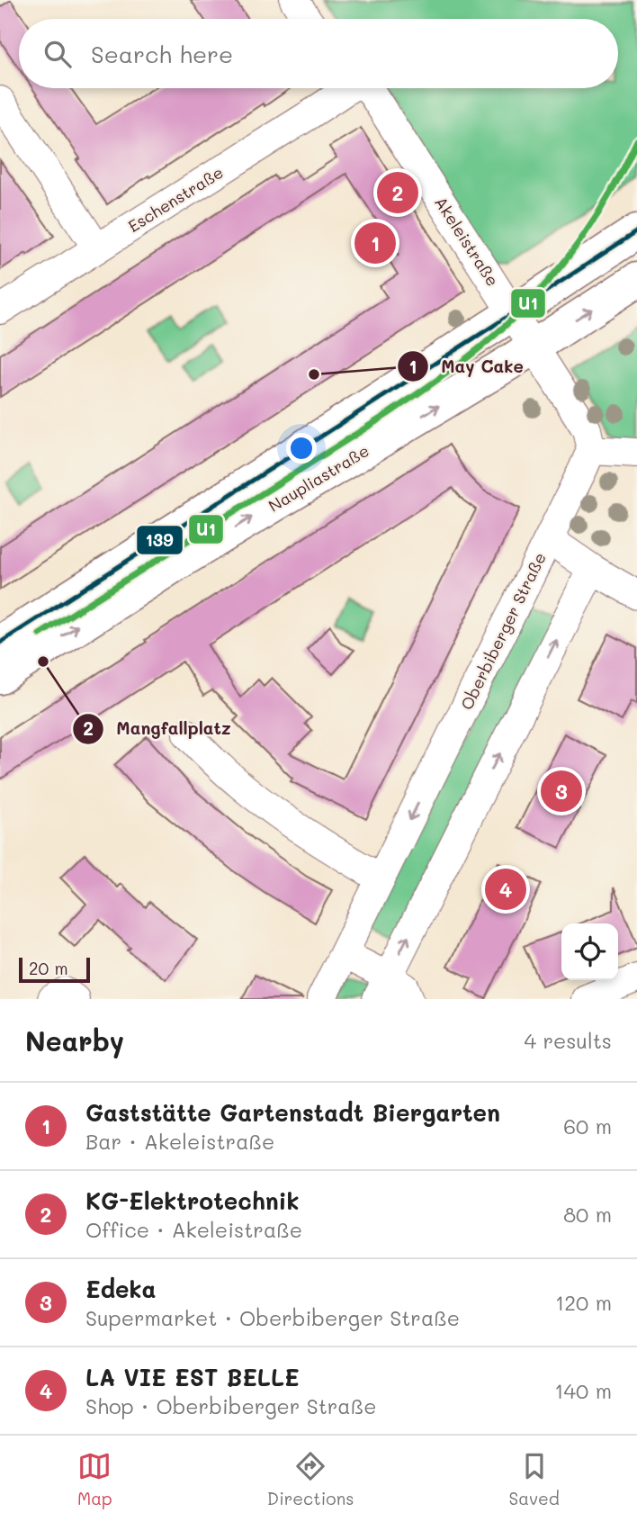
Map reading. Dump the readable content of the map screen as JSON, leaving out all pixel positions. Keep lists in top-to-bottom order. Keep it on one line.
{"streets":{"street":["Eschenstraße","Akeleistraße","Naupliastraße","Oberbiberger Straße"]},"crossings":[["Akeleistraße","Naupliastraße"]],"places":["May Cake","Mangfallplatz"],"lines":["transit line U1","transit line 139"],"scale_bar":"20 m","page":{"search":"Search here","pins":["2","1","3","4"],"scale":"20 m","heading":["Nearby","4 results"],"list":[{"mark":"1","name":"Gaststätte Gartenstadt Biergarten","note":"Bar · Akeleistraße","value":"60 m"},{"mark":"2","name":"KG-Elektrotechnik","note":"Office · Akeleistraße","value":"80 m"},{"mark":"3","name":"Edeka","note":"Supermarket · Oberbiberger Straße","value":"120 m"},{"mark":"4","name":"LA VIE EST BELLE","note":"Shop · Oberbiberger Straße","value":"140 m"}],"nav":["Map","Directions","Saved"]}}
